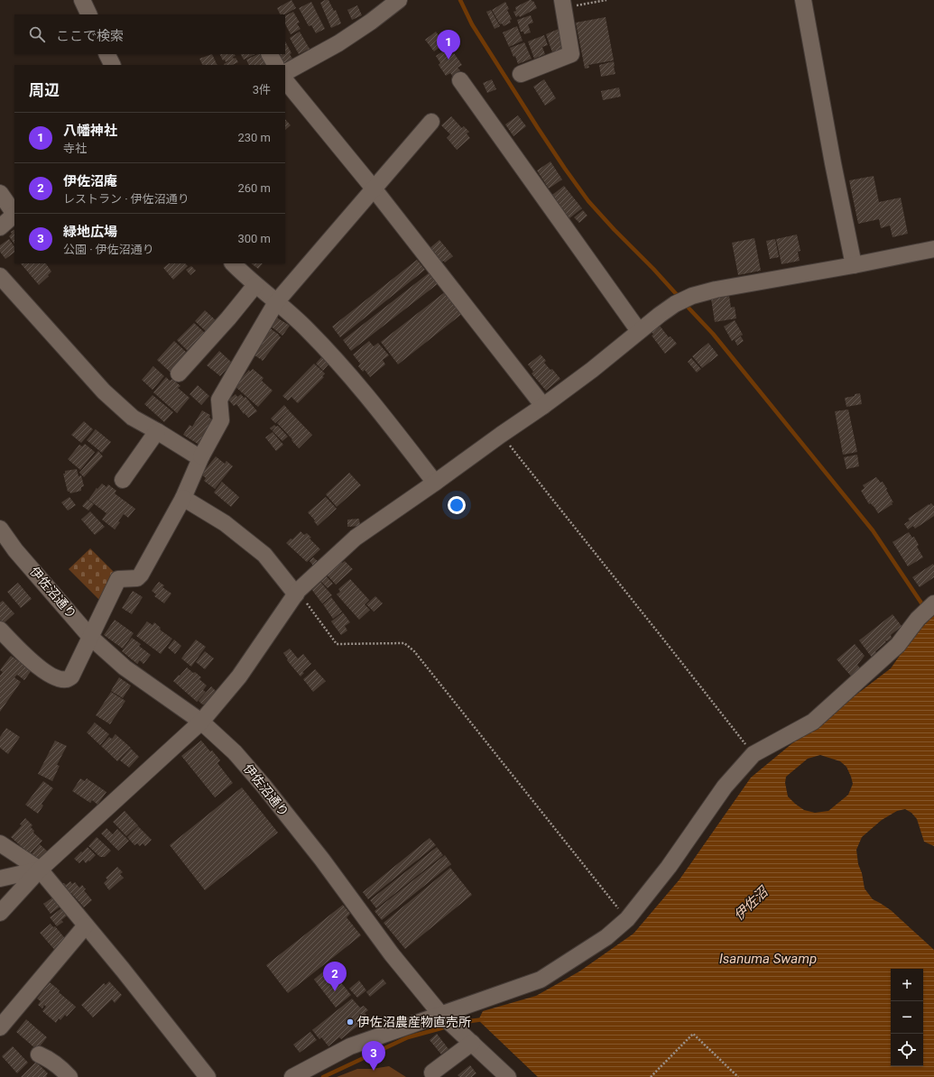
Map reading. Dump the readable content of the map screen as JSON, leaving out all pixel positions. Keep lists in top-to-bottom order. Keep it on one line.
{"streets":{"street":["伊佐沼通り"]},"water":["伊佐沼","Isanuma Swamp"],"places":["伊佐沼農産物直売所"],"page":{"search":"ここで検索","pins":["1","2","3"],"heading":["周辺","3件"],"list":[{"mark":"1","name":"八幡神社","note":"寺社","value":"230 m"},{"mark":"2","name":"伊佐沼庵","note":"レストラン · 伊佐沼通り","value":"260 m"},{"mark":"3","name":"緑地広場","note":"公園 · 伊佐沼通り","value":"300 m"}],"map_buttons":["+","−"]}}
